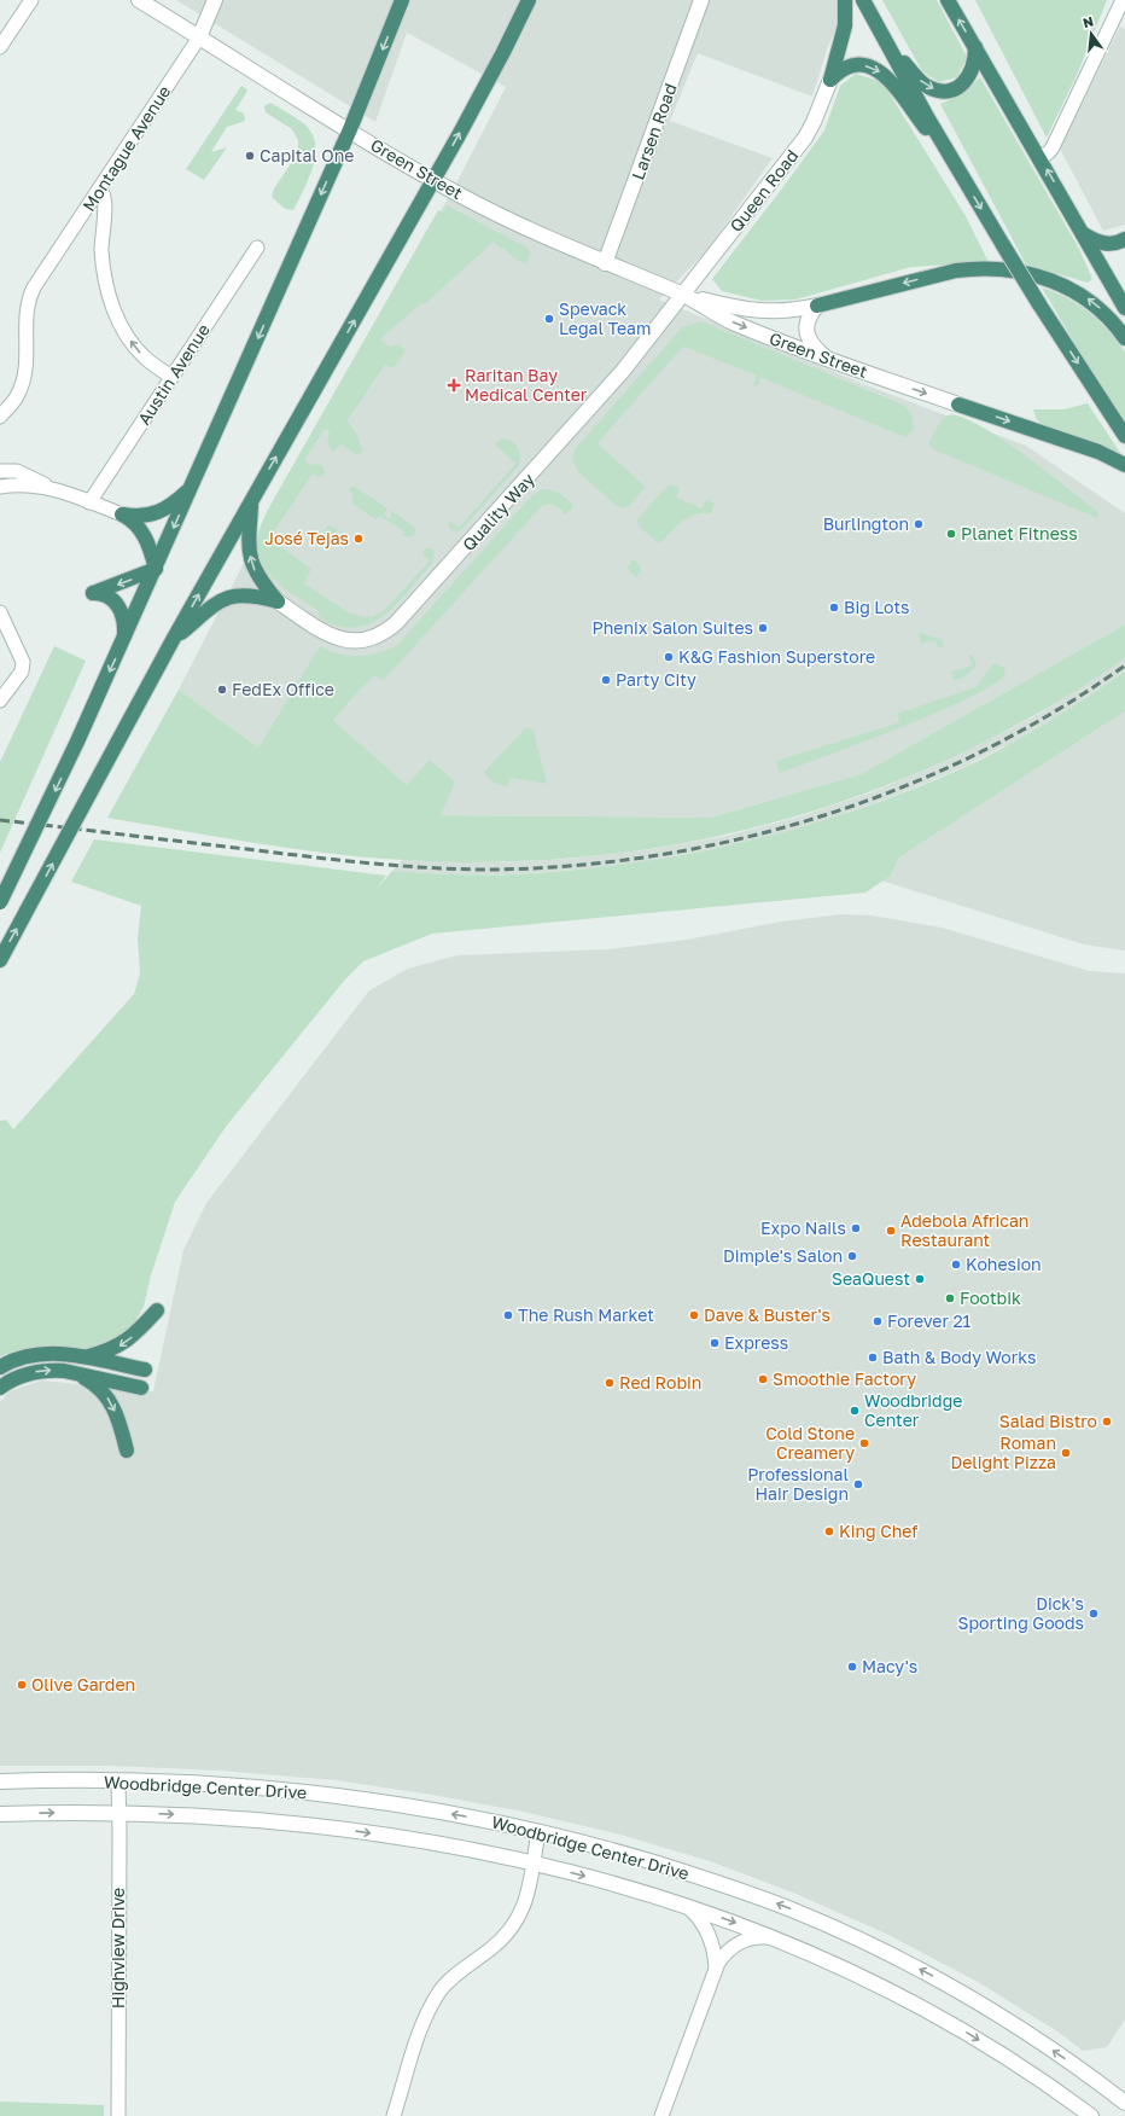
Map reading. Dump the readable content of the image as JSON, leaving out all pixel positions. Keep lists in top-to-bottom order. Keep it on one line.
{"streets":{"street":["Larsen Road","Montague Avenue","Green Street","Queen Road","Austin Avenue","Quality Way","Woodbridge Center Drive","Highview Drive"]},"crossings":[["Larsen Road","Green Street"],["Montague Avenue","Green Street"],["Green Street","Queen Road"],["Green Street","Quality Way"],["Queen Road","Quality Way"],["Woodbridge Center Drive","Highview Drive"]],"places":{"other":["Capital One","Spevack Legal Team","Burlington","Planet Fitness","José Tejas","Big Lots","Phenix Salon Suites","K&G Fashion Superstore","Party City","FedEx Office","Expo Nails","Adebola African Restaurant","Dimple's Salon","Kohesion","SeaQuest","Footbik","The Rush Market","Dave & Buster's","Forever 21","Express","Bath & Body Works","Smoothie Factory","Red Robin","Woodbridge Center","Salad Bistro","Cold Stone Creamery","Roman Delight Pizza","Professional Hair Design","King Chef","Dick's Sporting Goods","Macy's","Olive Garden"],"health":["Raritan Bay Medical Center"]},"north":"top"}
